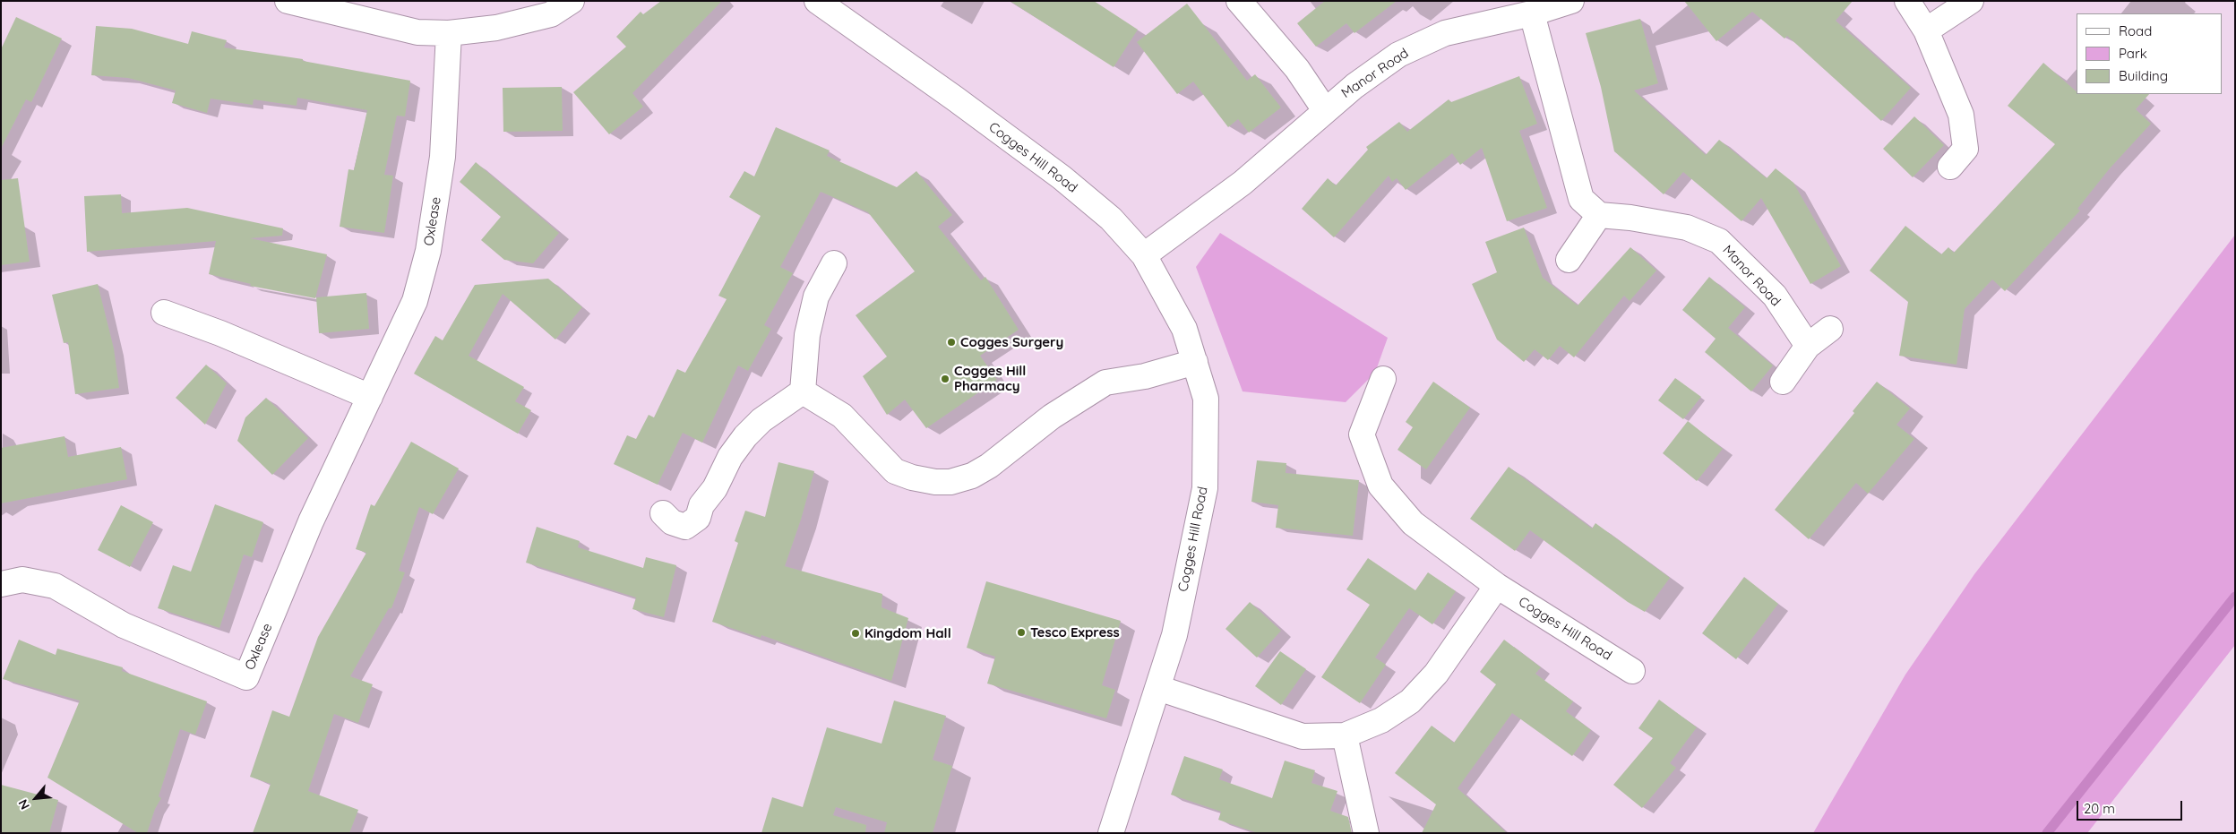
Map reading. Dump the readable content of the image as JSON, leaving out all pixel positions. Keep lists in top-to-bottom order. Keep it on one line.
{"streets":{"street":["Manor Road","Cogges Hill Road","Oxlease"]},"crossings":[["Manor Road","Cogges Hill Road"]],"places":["Cogges Surgery","Cogges Hill Pharmacy","Tesco Express","Kingdom Hall"],"legend":["Road","Park","Building"],"scale_bar":"20 m","north":"bottom left"}
